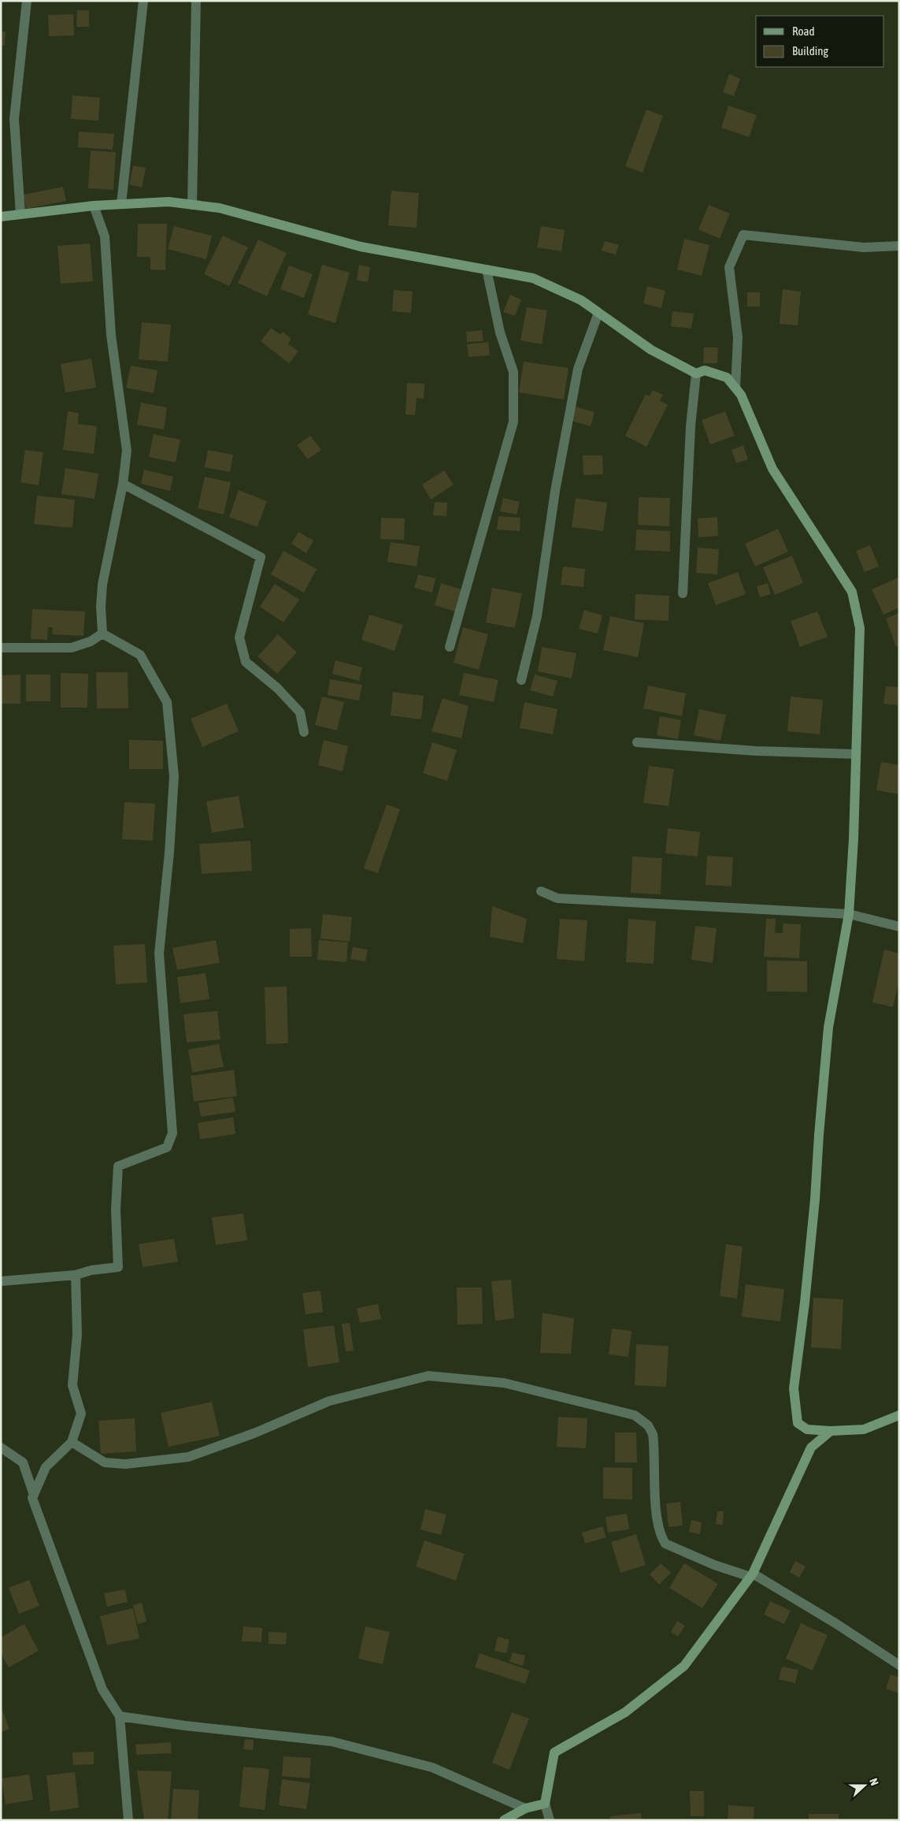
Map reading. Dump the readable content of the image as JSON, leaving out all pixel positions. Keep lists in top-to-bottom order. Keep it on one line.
{"legend":["Road","Building"],"north":"right"}
